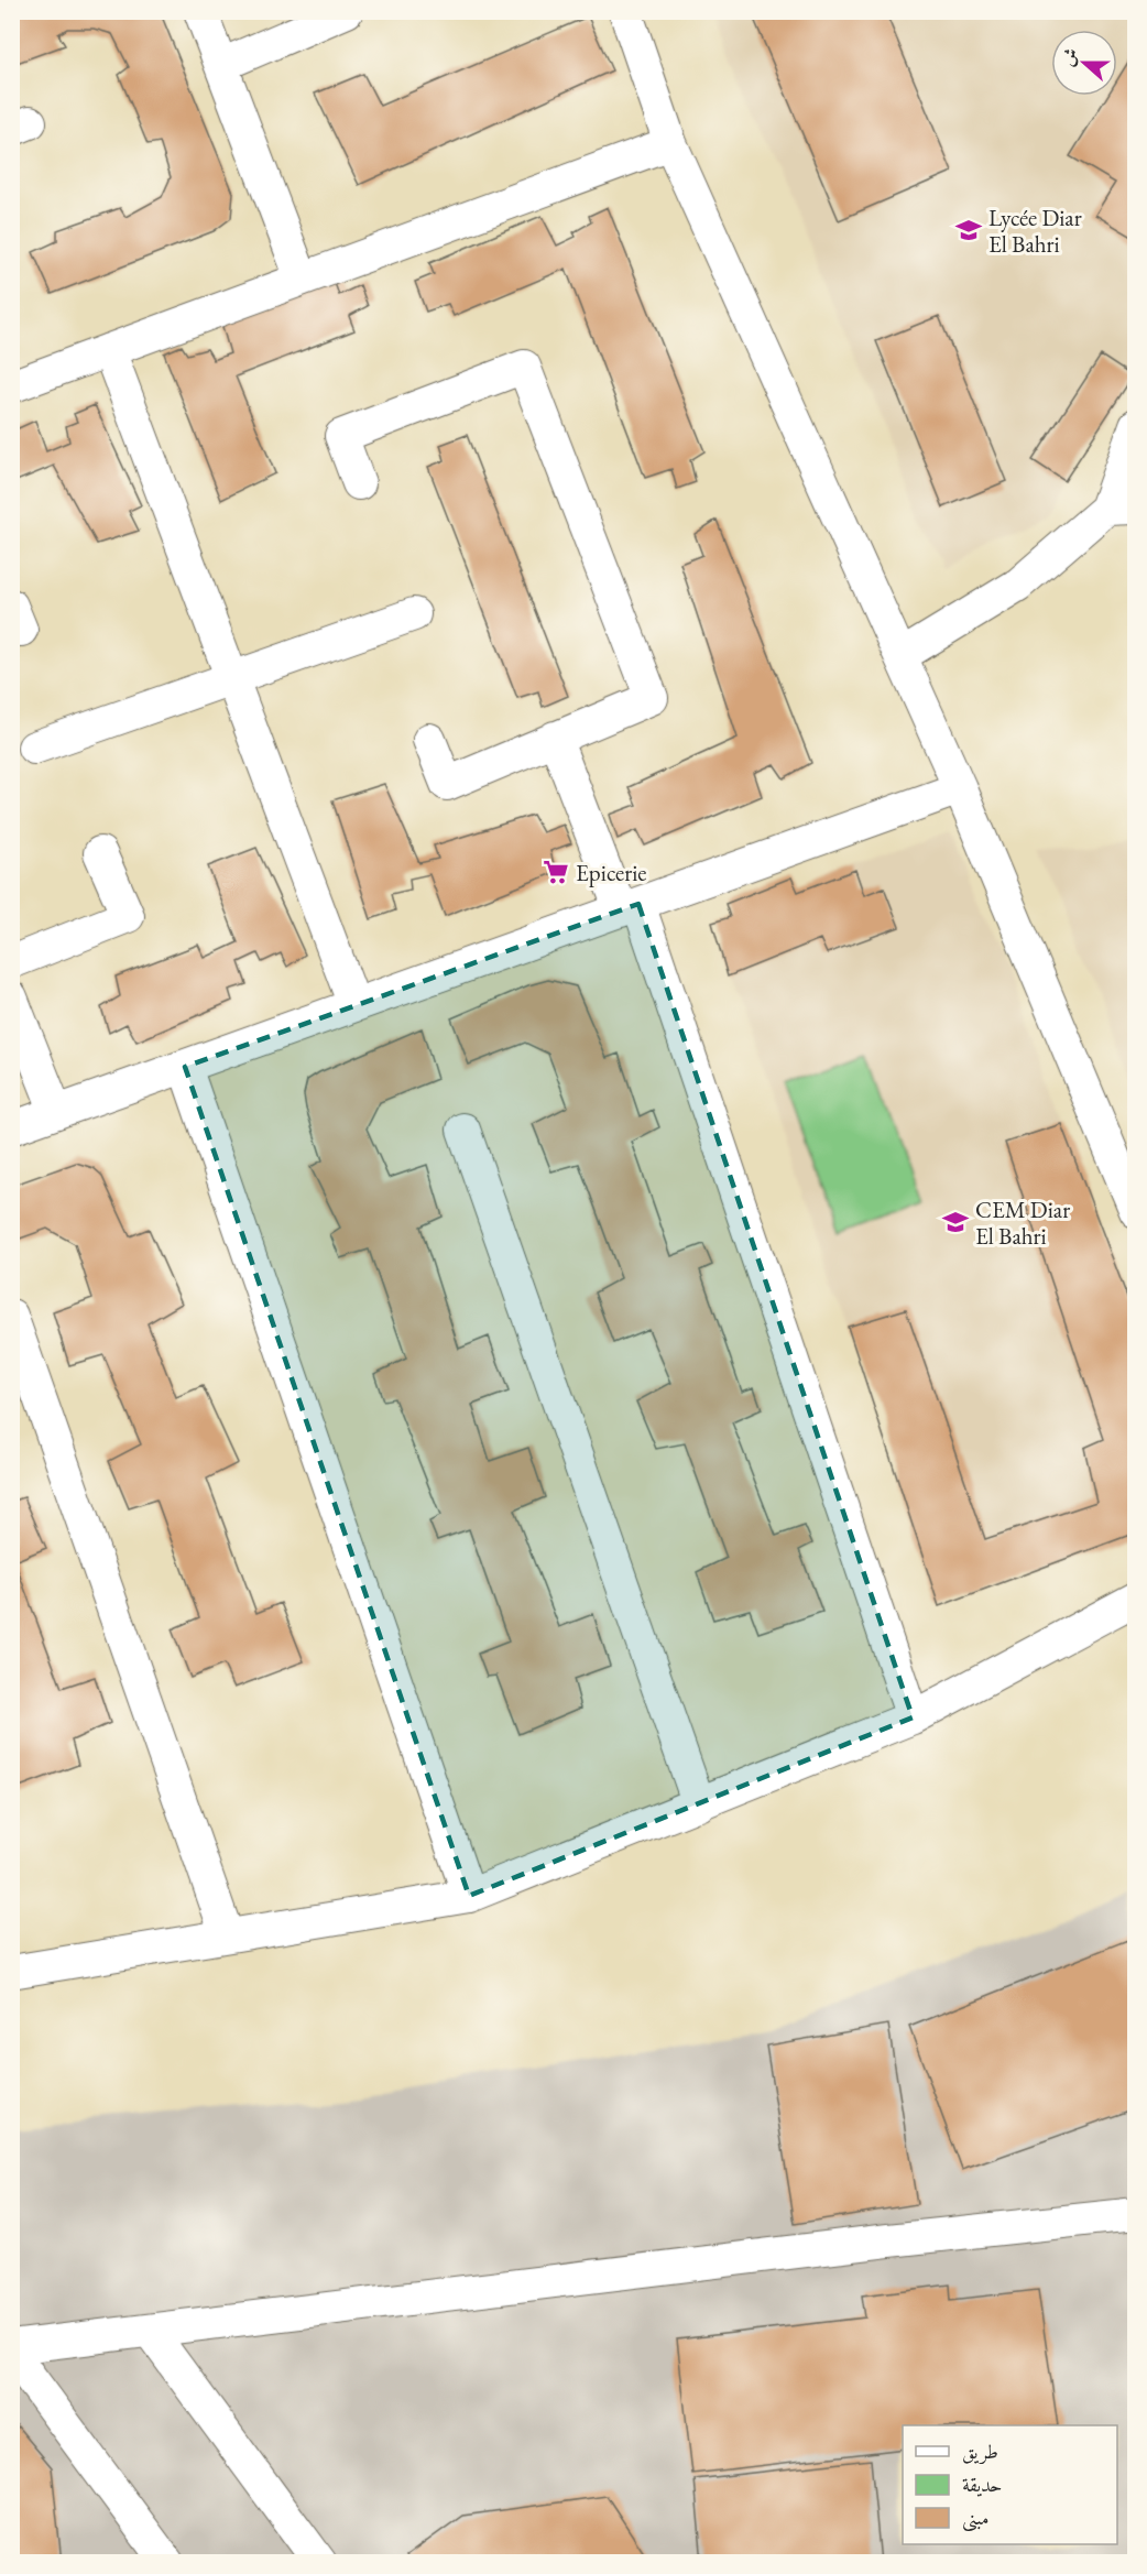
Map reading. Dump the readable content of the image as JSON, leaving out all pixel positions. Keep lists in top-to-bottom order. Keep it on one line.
{"places":{"school or university":["Lycée Diar El Bahri","CEM Diar El Bahri"],"supermarket":["Epicerie"]},"legend":["طريق","حديقة","مبنى"],"north":"left"}
